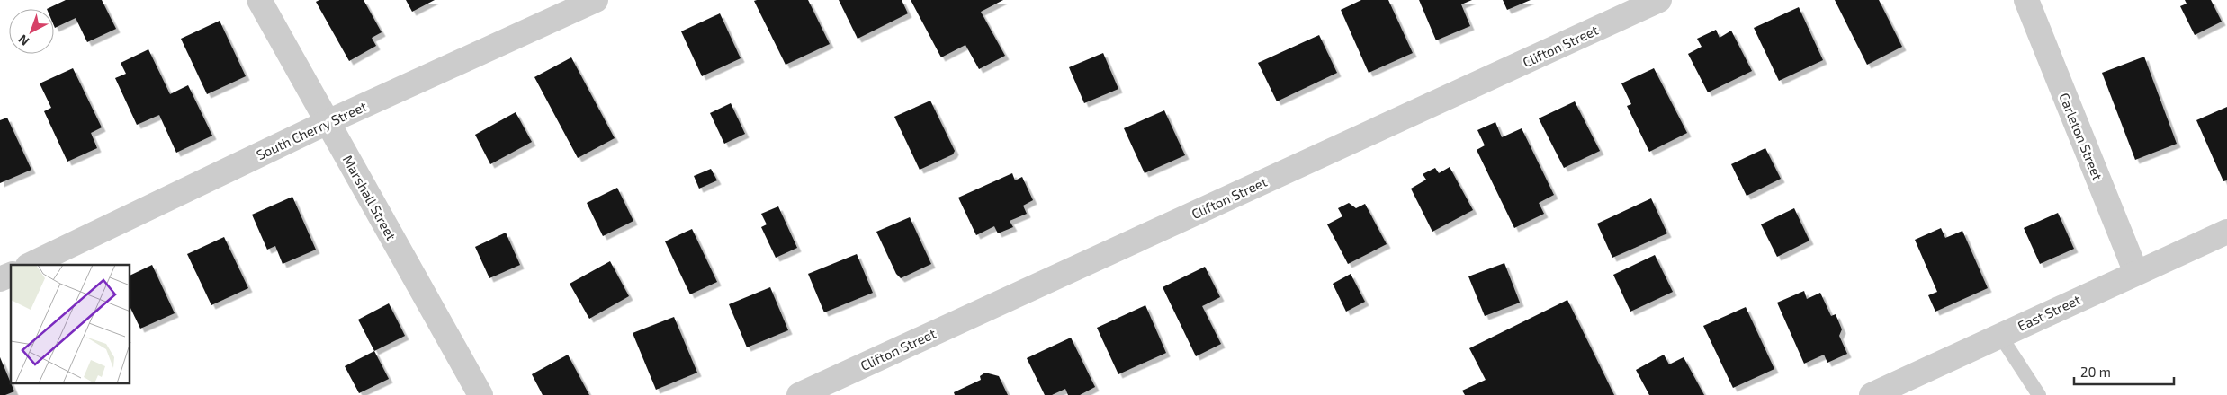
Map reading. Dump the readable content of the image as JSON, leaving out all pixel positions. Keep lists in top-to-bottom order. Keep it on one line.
{"streets":{"street":["Clifton Street","South Cherry Street","Carleton Street","Marshall Street","East Street"]},"crossings":[["South Cherry Street","Marshall Street"],["Carleton Street","East Street"]],"scale_bar":"20 m","north":"bottom left"}
